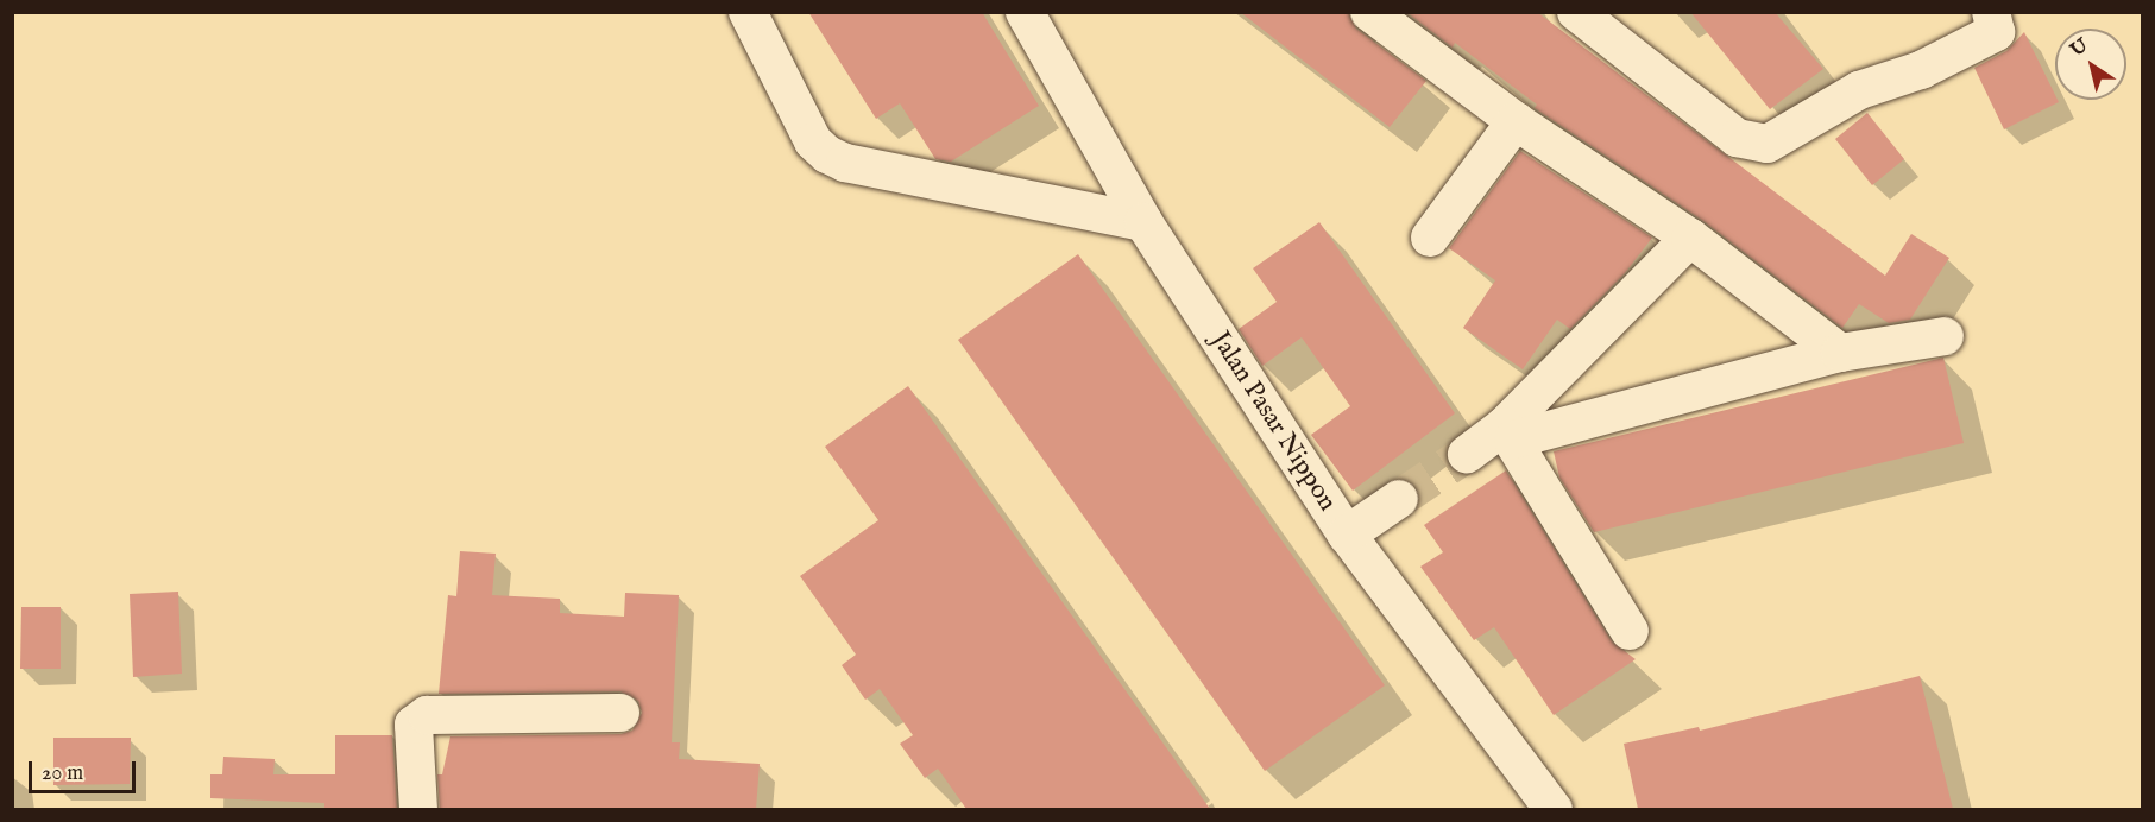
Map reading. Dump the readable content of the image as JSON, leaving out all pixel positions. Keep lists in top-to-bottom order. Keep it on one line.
{"streets":{"street":["Jalan Pasar Nippon"]},"scale_bar":"20 m","north":"top left"}
